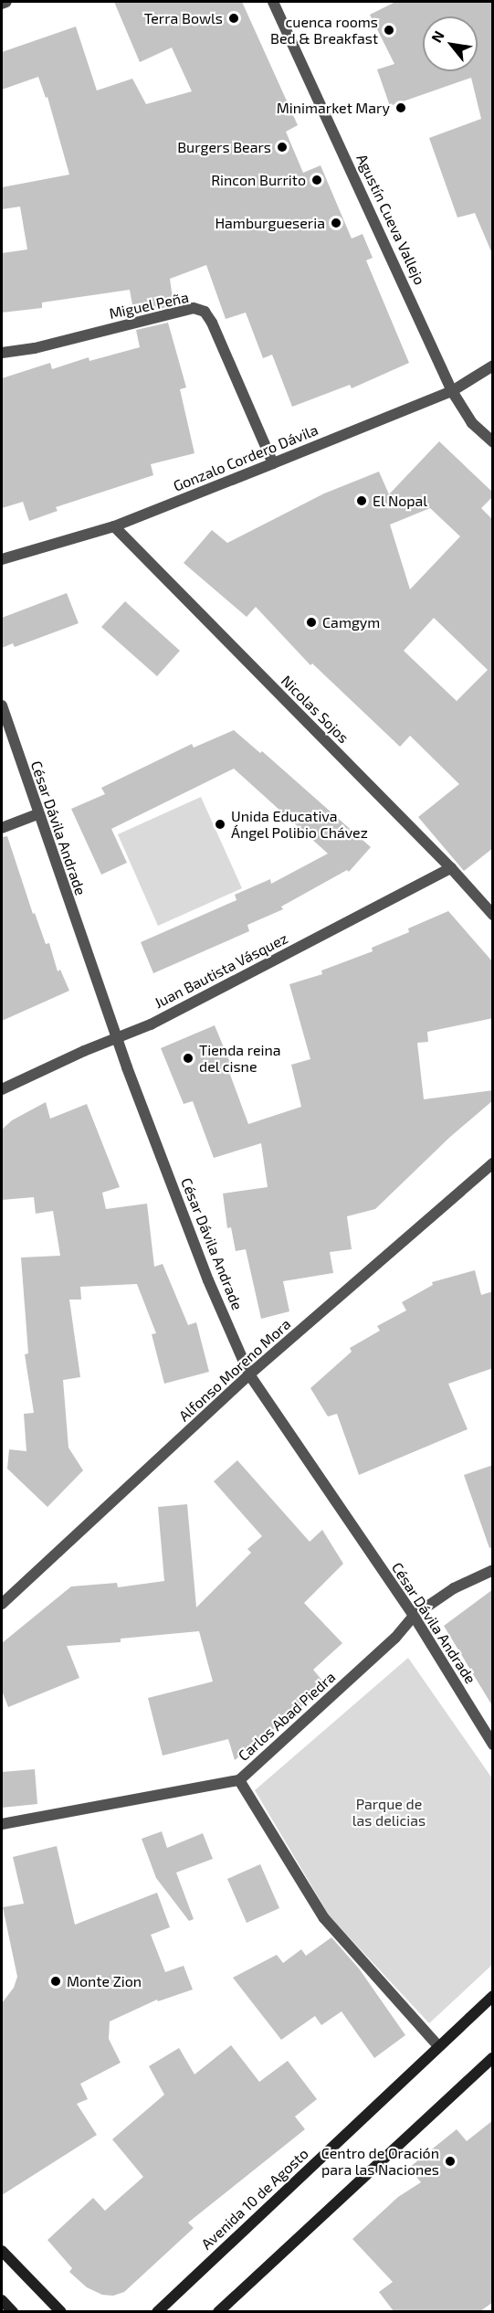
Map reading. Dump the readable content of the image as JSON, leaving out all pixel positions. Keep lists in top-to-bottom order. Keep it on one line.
{"streets":{"main road":["Avenida 10 de Agosto"],"street":["Agustín Cueva Vallejo","Miguel Peña","Gonzalo Cordero Dávila","Nicolas Sojos","César Dávila Andrade","Juan Bautista Vásquez","Alfonso Moreno Mora","Carlos Abad Piedra"]},"crossings":[["Agustín Cueva Vallejo","Gonzalo Cordero Dávila"],["Miguel Peña","Gonzalo Cordero Dávila"],["Gonzalo Cordero Dávila","Nicolas Sojos"],["Nicolas Sojos","Juan Bautista Vásquez"],["César Dávila Andrade","Juan Bautista Vásquez"],["César Dávila Andrade","Alfonso Moreno Mora"],["César Dávila Andrade","Carlos Abad Piedra"]],"parks":["Parque de las delicias"],"places":["Terra Bowls","cuenca rooms Bed & Breakfast","Minimarket Mary","Burgers Bears","Rincon Burrito","Hamburgueseria","El Nopal","Camgym","Unida Educativa Ángel Polibio Chávez","Tienda reina del cisne","Monte Zion","Centro de Oración para las Naciones"],"north":"top left"}
